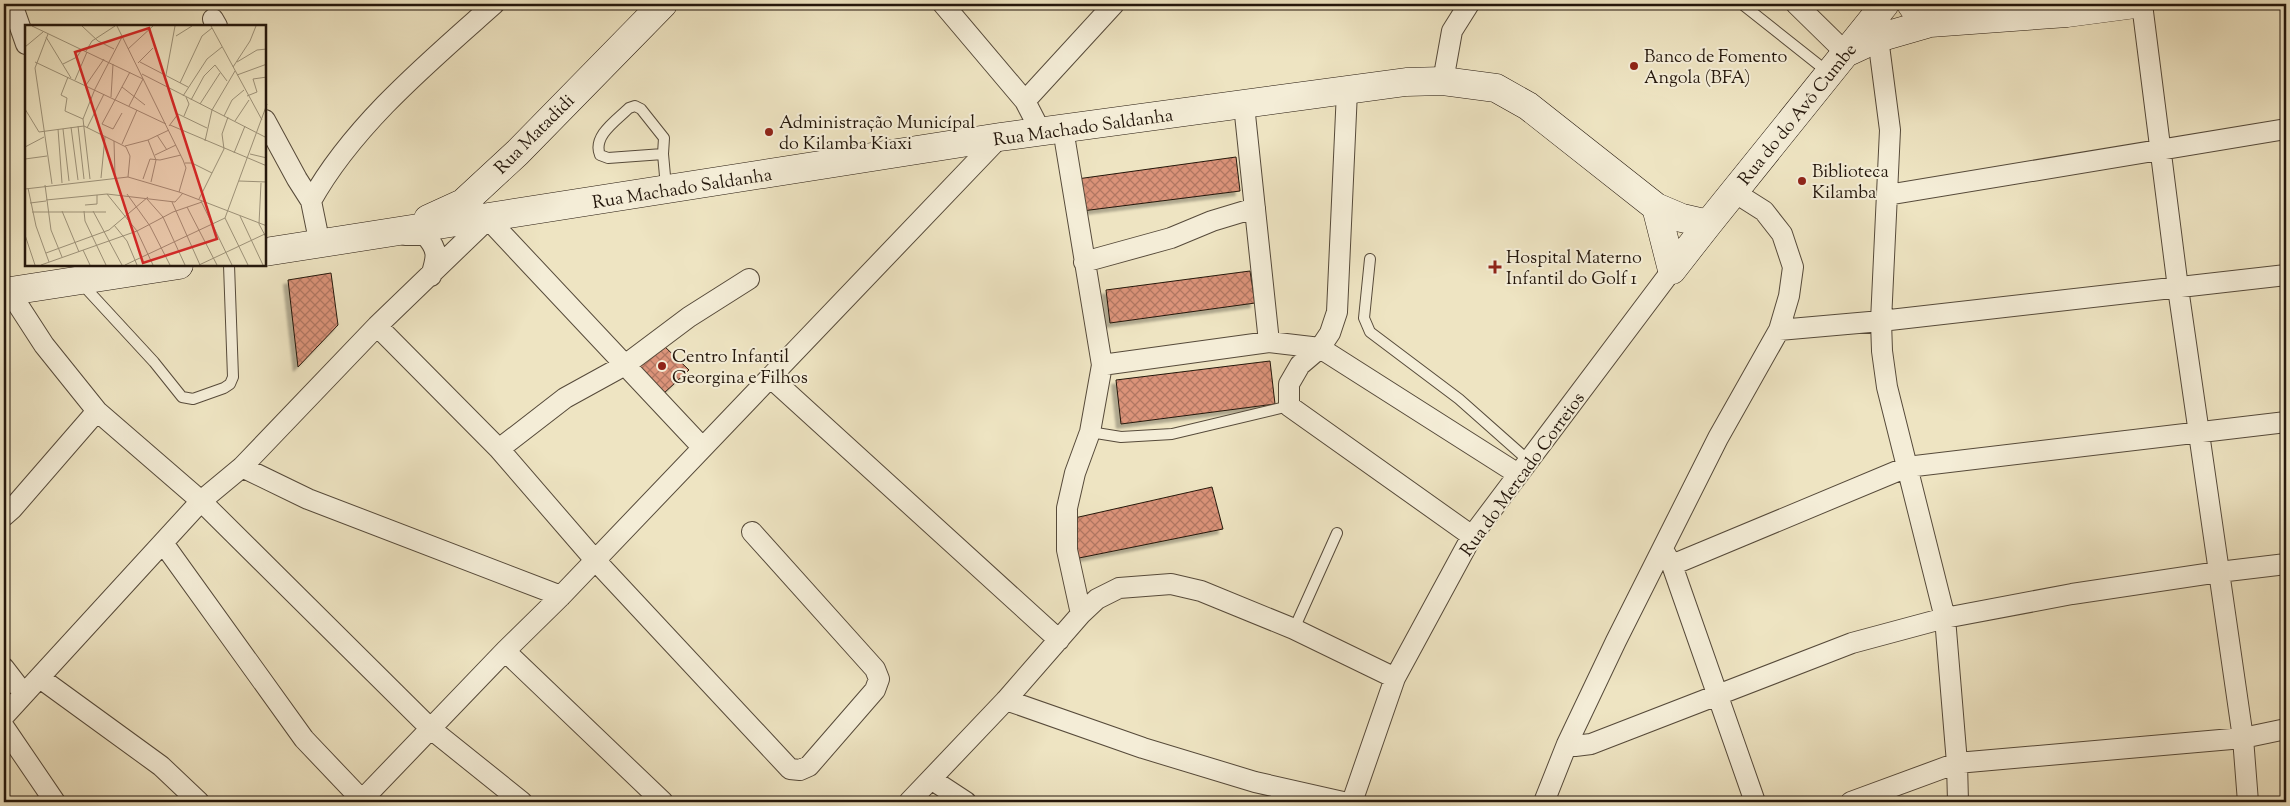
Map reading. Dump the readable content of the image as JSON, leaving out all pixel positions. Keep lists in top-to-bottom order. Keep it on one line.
{"streets":{"street":["Rua do do Avô Cumbe","Rua Machado Saldanha","Rua Matadidi","Rua do Mercado Correios"]},"crossings":[["Rua do do Avô Cumbe","Rua Machado Saldanha"],["Rua do do Avô Cumbe","Rua do Mercado Correios"],["Rua Machado Saldanha","Rua Matadidi"],["Rua Machado Saldanha","Rua do Mercado Correios"]],"places":{"other":["Banco de Fomento Angola (BFA)","Administração Municípal do Kilamba Kiaxi","Biblioteca Kilamba","Centro Infantil Georgina e Filhos"],"health":["Hospital Materno Infantil do Golf 1"]}}
